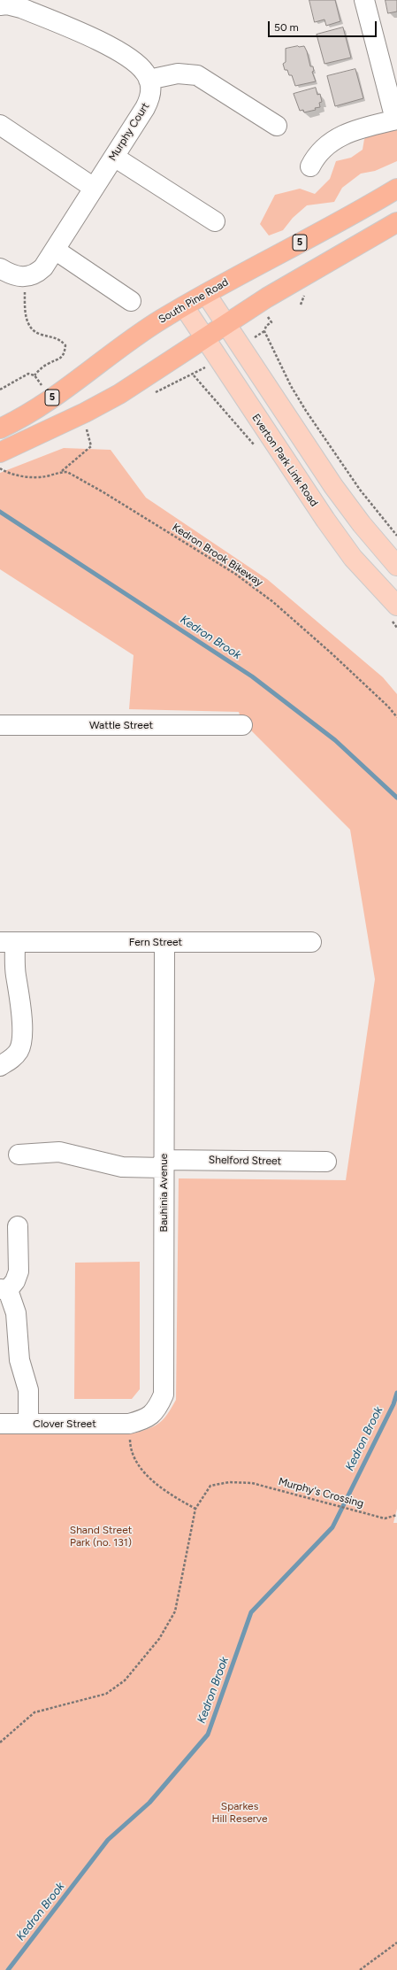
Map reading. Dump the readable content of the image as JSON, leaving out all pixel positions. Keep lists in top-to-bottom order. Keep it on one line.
{"streets":{"highway":["5","South Pine Road"],"main road":["Everton Park Link Road"],"street":["Murphy Court","Wattle Street","Fern Street","Shelford Street","Bauhinia Avenue","Clover Street"],"path":["Kedron Brook Bikeway","Murphy's Crossing"]},"crossings":[["South Pine Road","Everton Park Link Road"],["Fern Street","Bauhinia Avenue"],["Shelford Street","Bauhinia Avenue"],["Bauhinia Avenue","Clover Street"]],"water":["Kedron Brook"],"parks":["Shand Street Park (no. 131)","Sparkes Hill Reserve"],"scale_bar":"50 m"}
